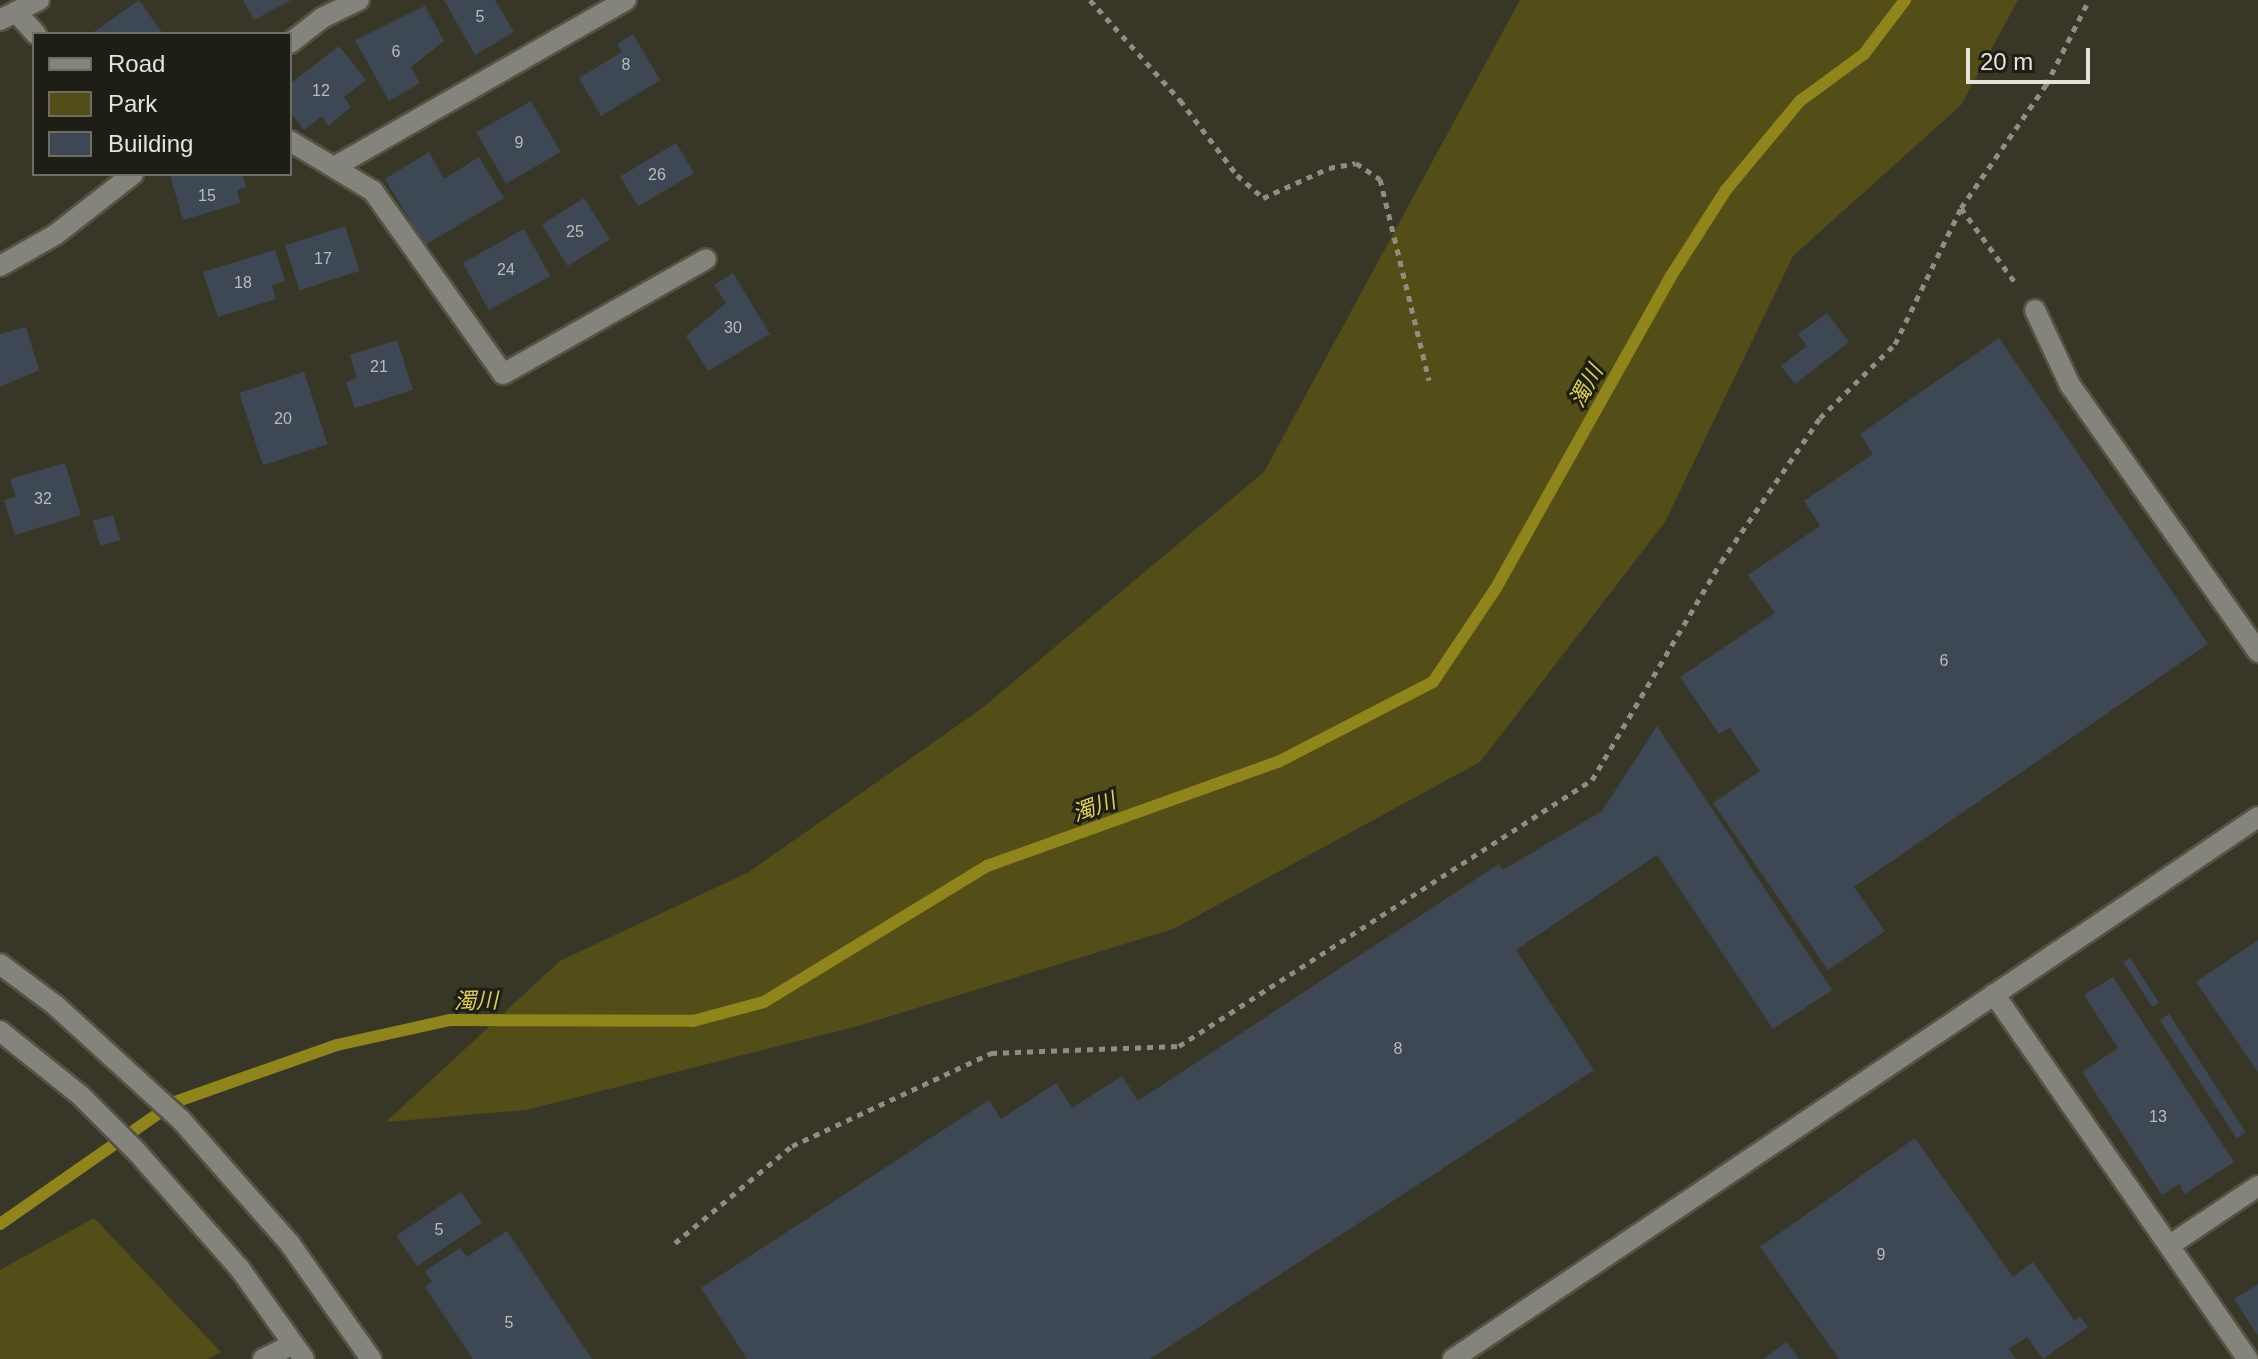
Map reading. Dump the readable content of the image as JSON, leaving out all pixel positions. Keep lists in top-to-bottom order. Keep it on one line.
{"water":["濁川"],"house_numbers":["5","6","8","12","9","26","15","25","17","24","18","30","21","20","32","6","8","13","5","9","5"],"legend":["Road","Park","Building"],"scale_bar":"20 m"}
